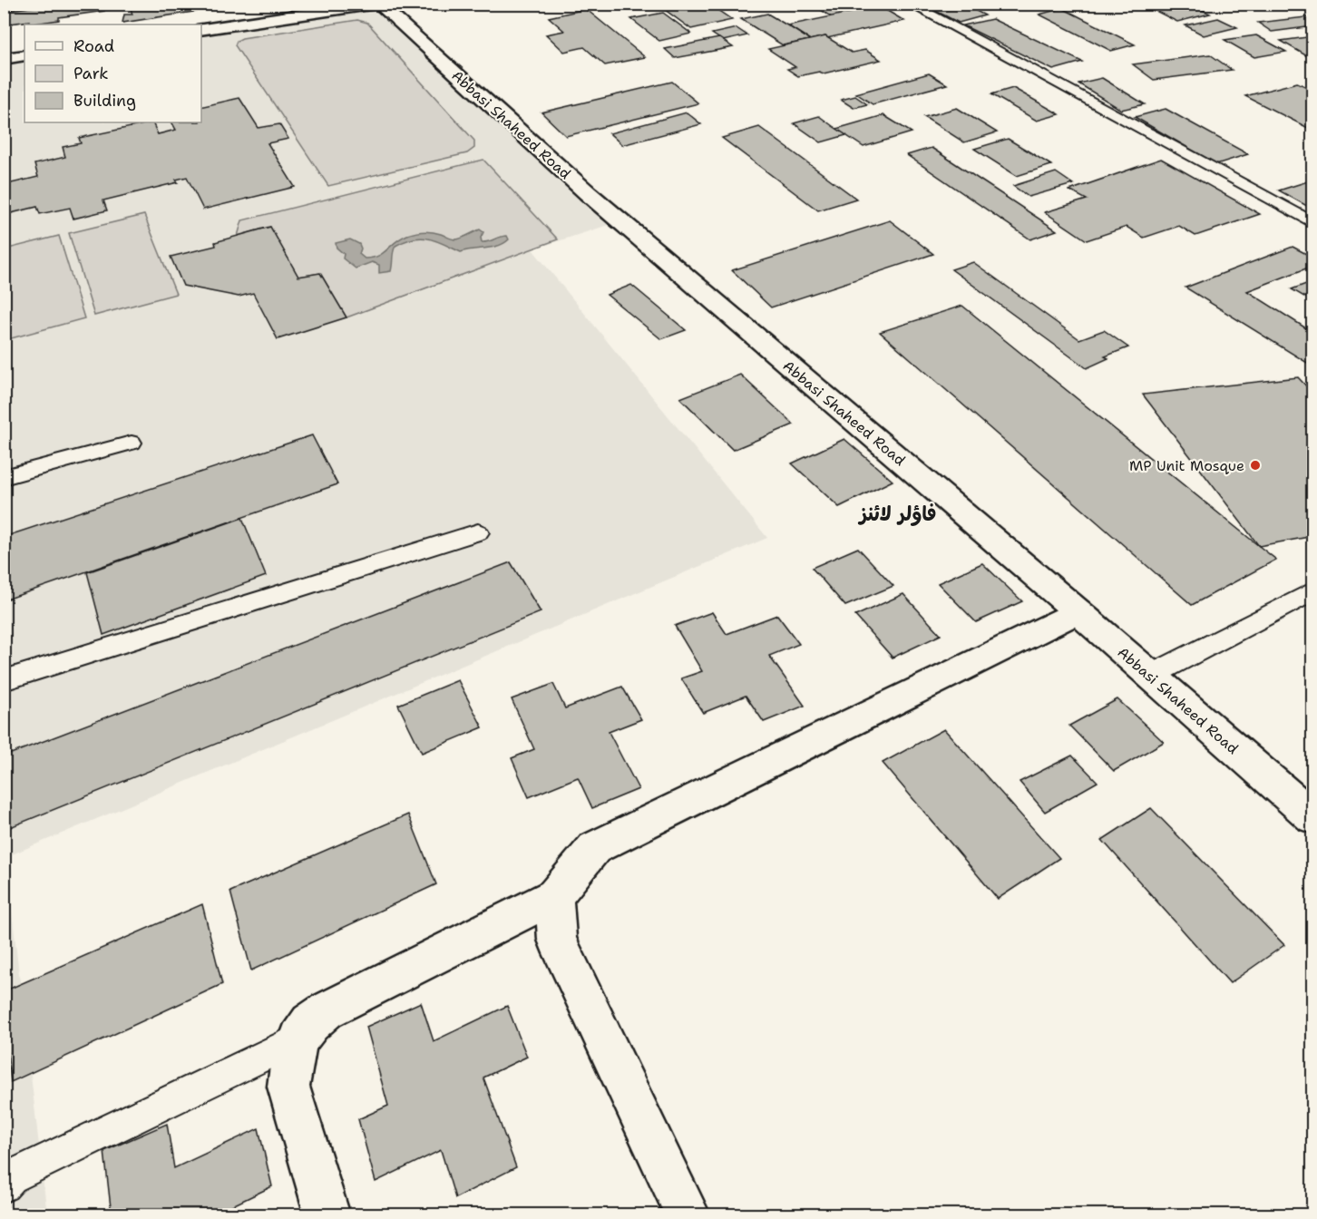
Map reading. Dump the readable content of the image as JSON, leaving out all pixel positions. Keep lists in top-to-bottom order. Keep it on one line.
{"streets":{"street":["Abbasi Shaheed Road"]},"districts":["فاؤلر لائنز"],"places":["MP Unit Mosque"],"legend":["Road","Park","Building"]}
